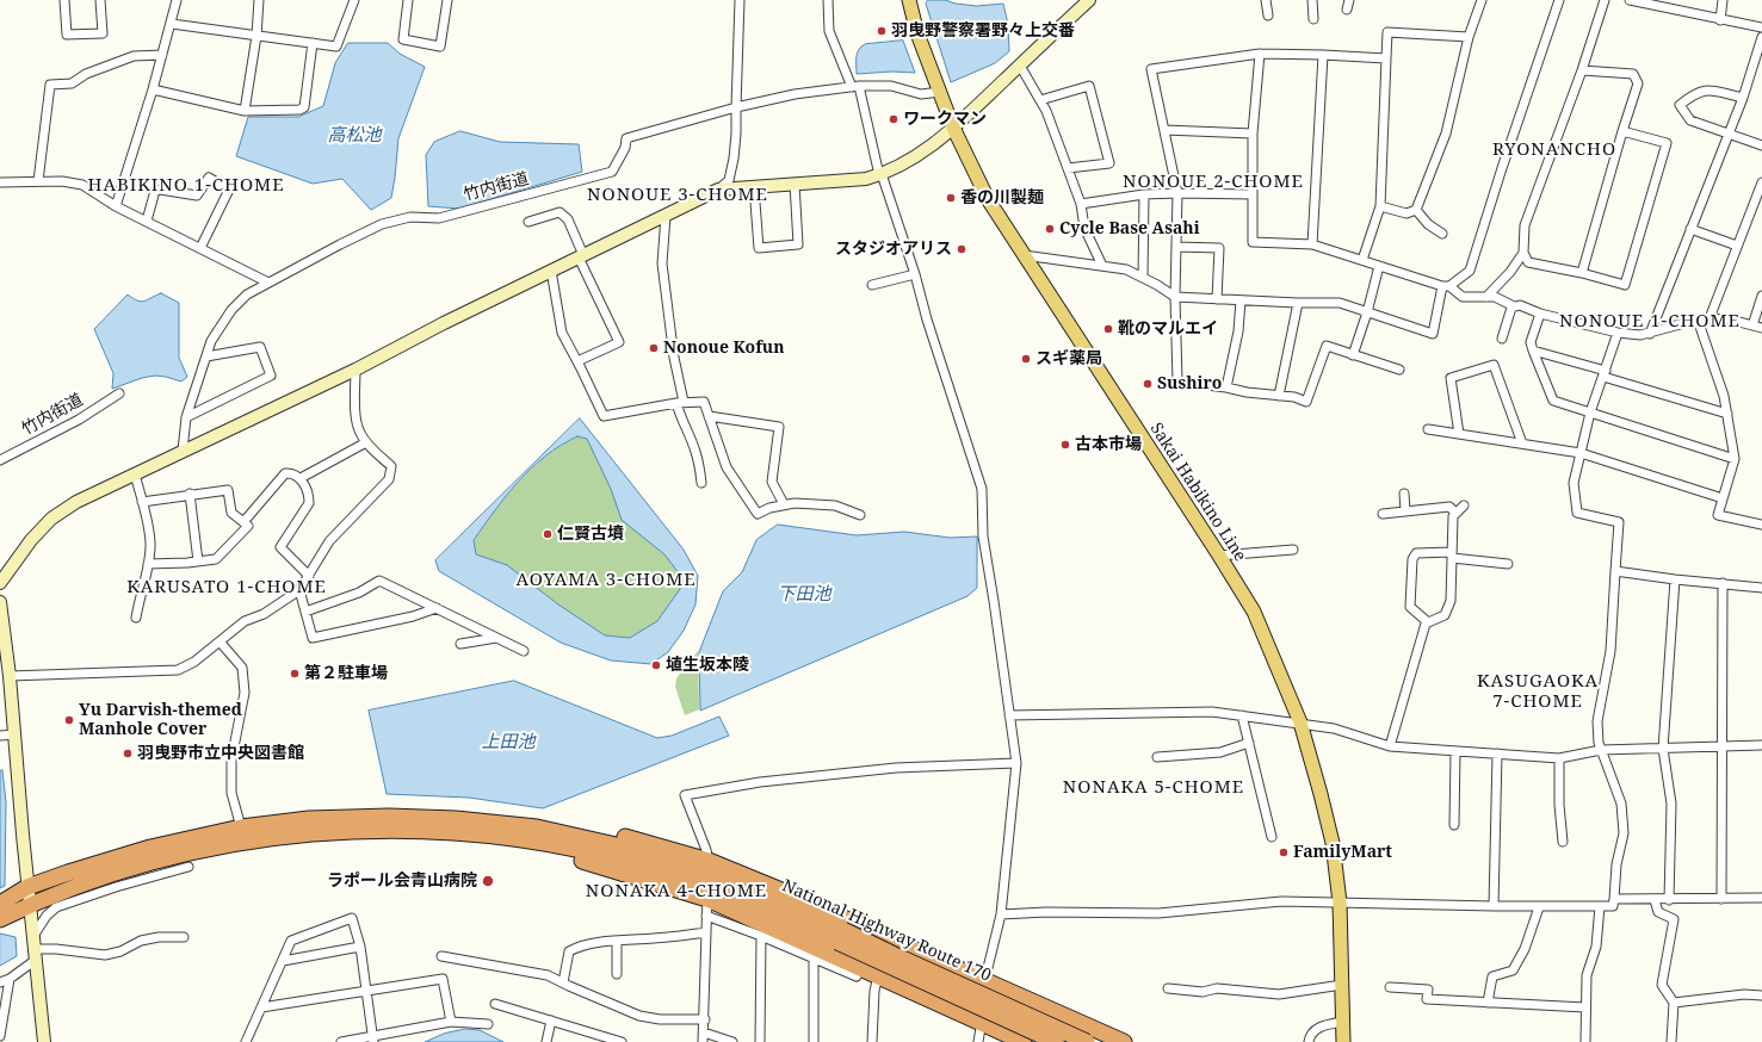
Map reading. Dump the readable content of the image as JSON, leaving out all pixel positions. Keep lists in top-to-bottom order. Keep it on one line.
{"streets":{"highway":["National Highway Route 170"],"main road":["Sakai Habikino Line"],"street":["竹内街道"]},"districts":["RYONANCHO","NONOUE 2-CHOME","HABIKINO 1-CHOME","NONOUE 3-CHOME","NONOUE 1-CHOME","AOYAMA 3-CHOME","KARUSATO 1-CHOME","KASUGAOKA 7-CHOME","NONAKA 5-CHOME","NONAKA 4-CHOME"],"water":["高松池","下田池","上田池"],"places":["羽曳野警察署野々上交番","ワークマン","香の川製麺","Cycle Base Asahi","スタジオアリス","靴のマルエイ","Nonoue Kofun","スギ薬局","Sushiro","古本市場","仁賢古墳","埴生坂本陵","第２駐車場","Yu Darvish-themed Manhole Cover","羽曳野市立中央図書館","FamilyMart","ラポール会青山病院"]}
